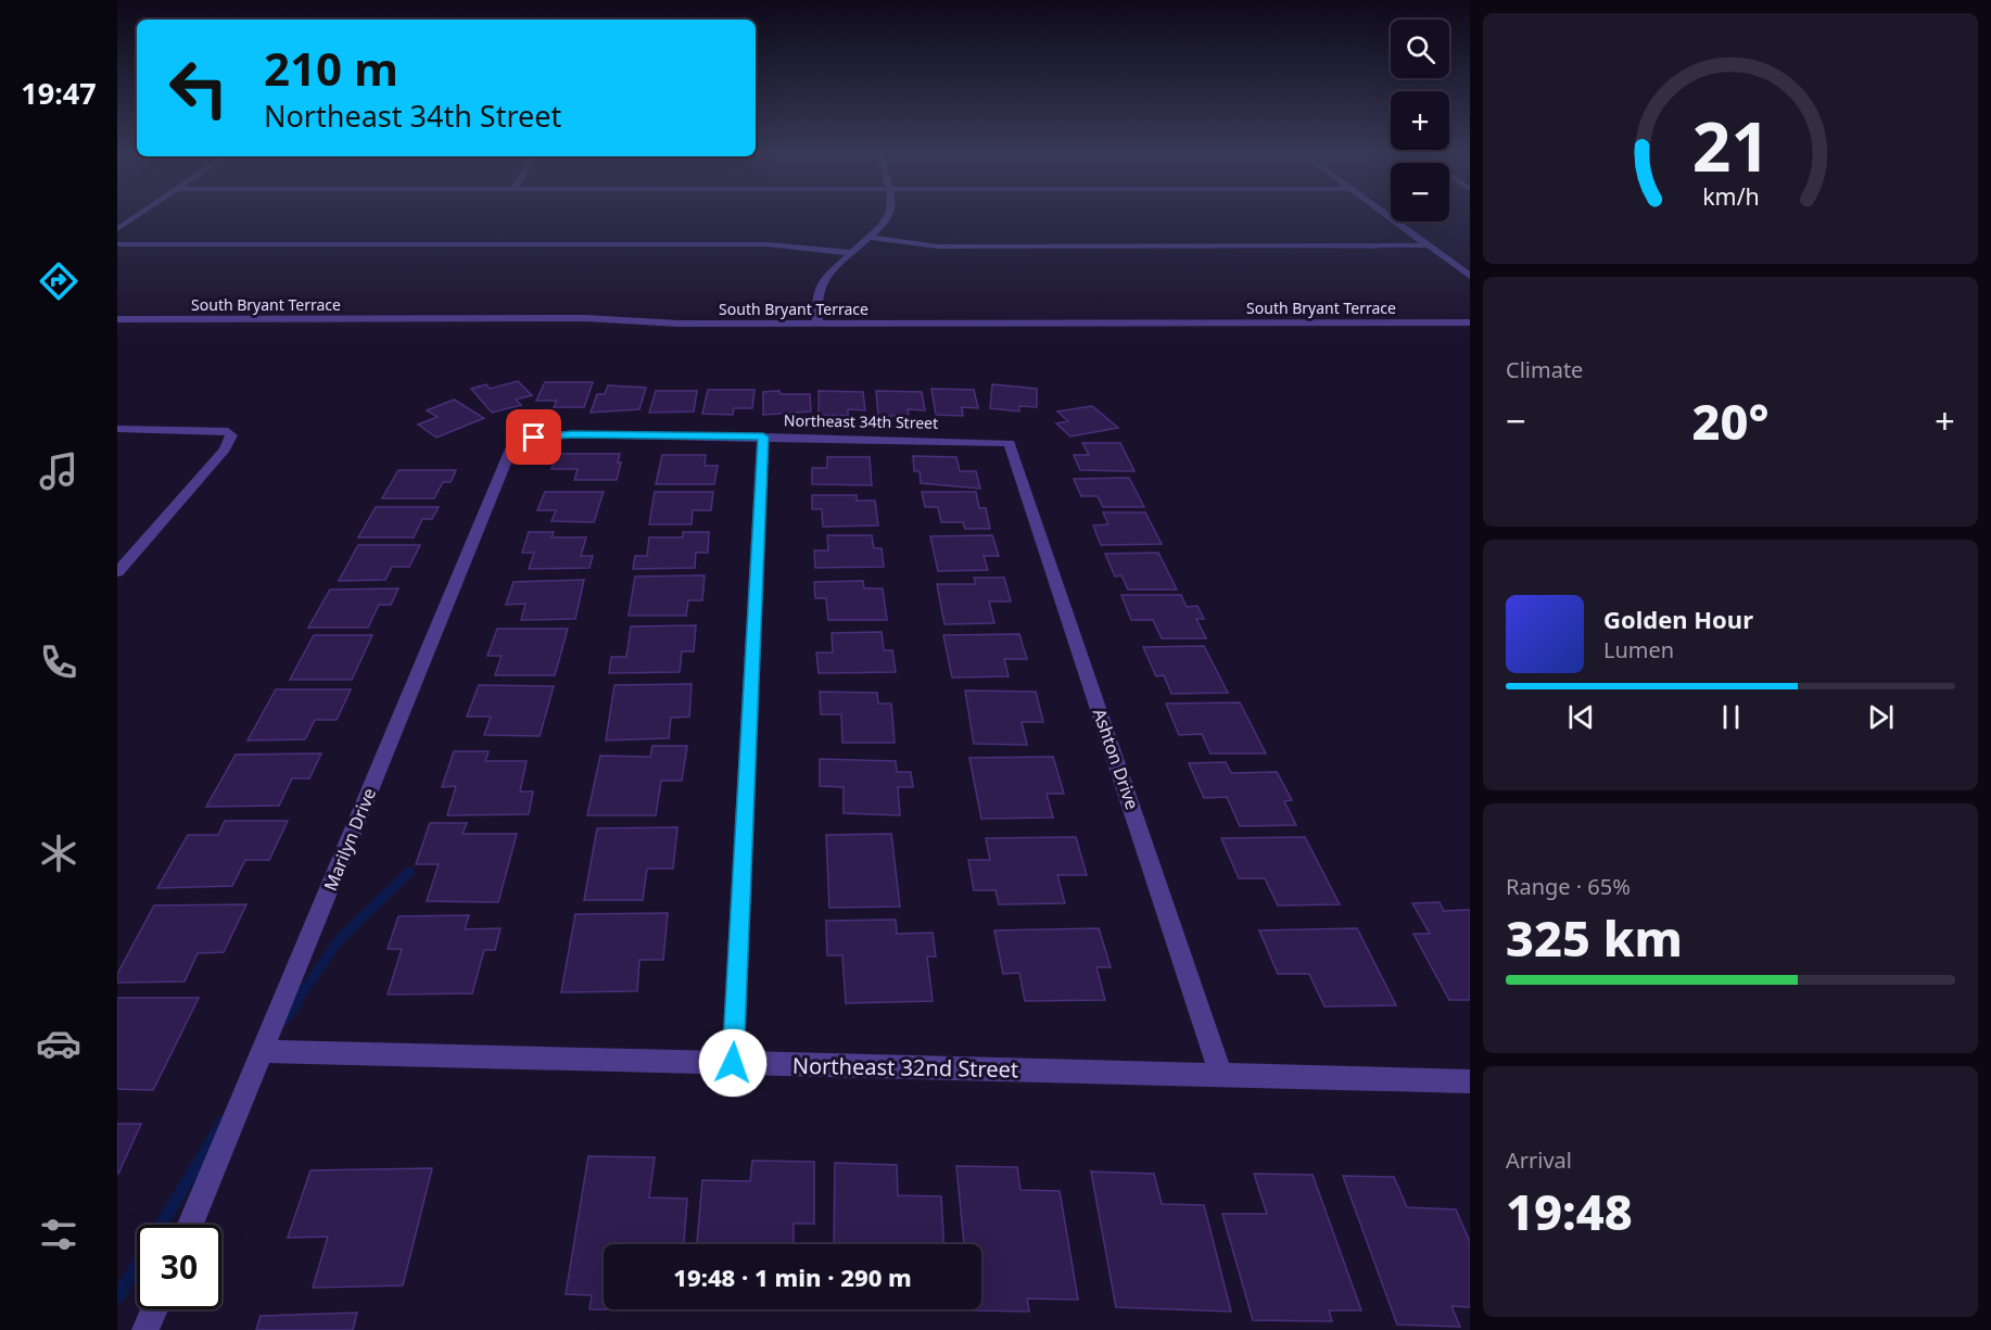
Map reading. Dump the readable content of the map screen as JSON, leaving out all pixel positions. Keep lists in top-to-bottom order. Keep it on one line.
{"streets":{"street":["South Bryant Terrace","Northeast 34th Street","Ashton Drive","Marilyn Drive","Northeast 32nd Street"]},"crossings":[["Northeast 34th Street","Ashton Drive"],["Northeast 34th Street","Marilyn Drive"],["Ashton Drive","Northeast 32nd Street"],["Marilyn Drive","Northeast 32nd Street"]],"page":{"tabs":"19:47","map_buttons":["+","−"],"turn":["210 m","Northeast 34th Street"],"tile":["Climate",["Range · 65%","325 km"],["Arrival","19:48"]],"heat":["−","20°","+"],"song":["Golden Hour","Lumen"],"limit":"30","trip":"19:48 · 1 min · 290 m","gauge":["21","km/h"]}}
